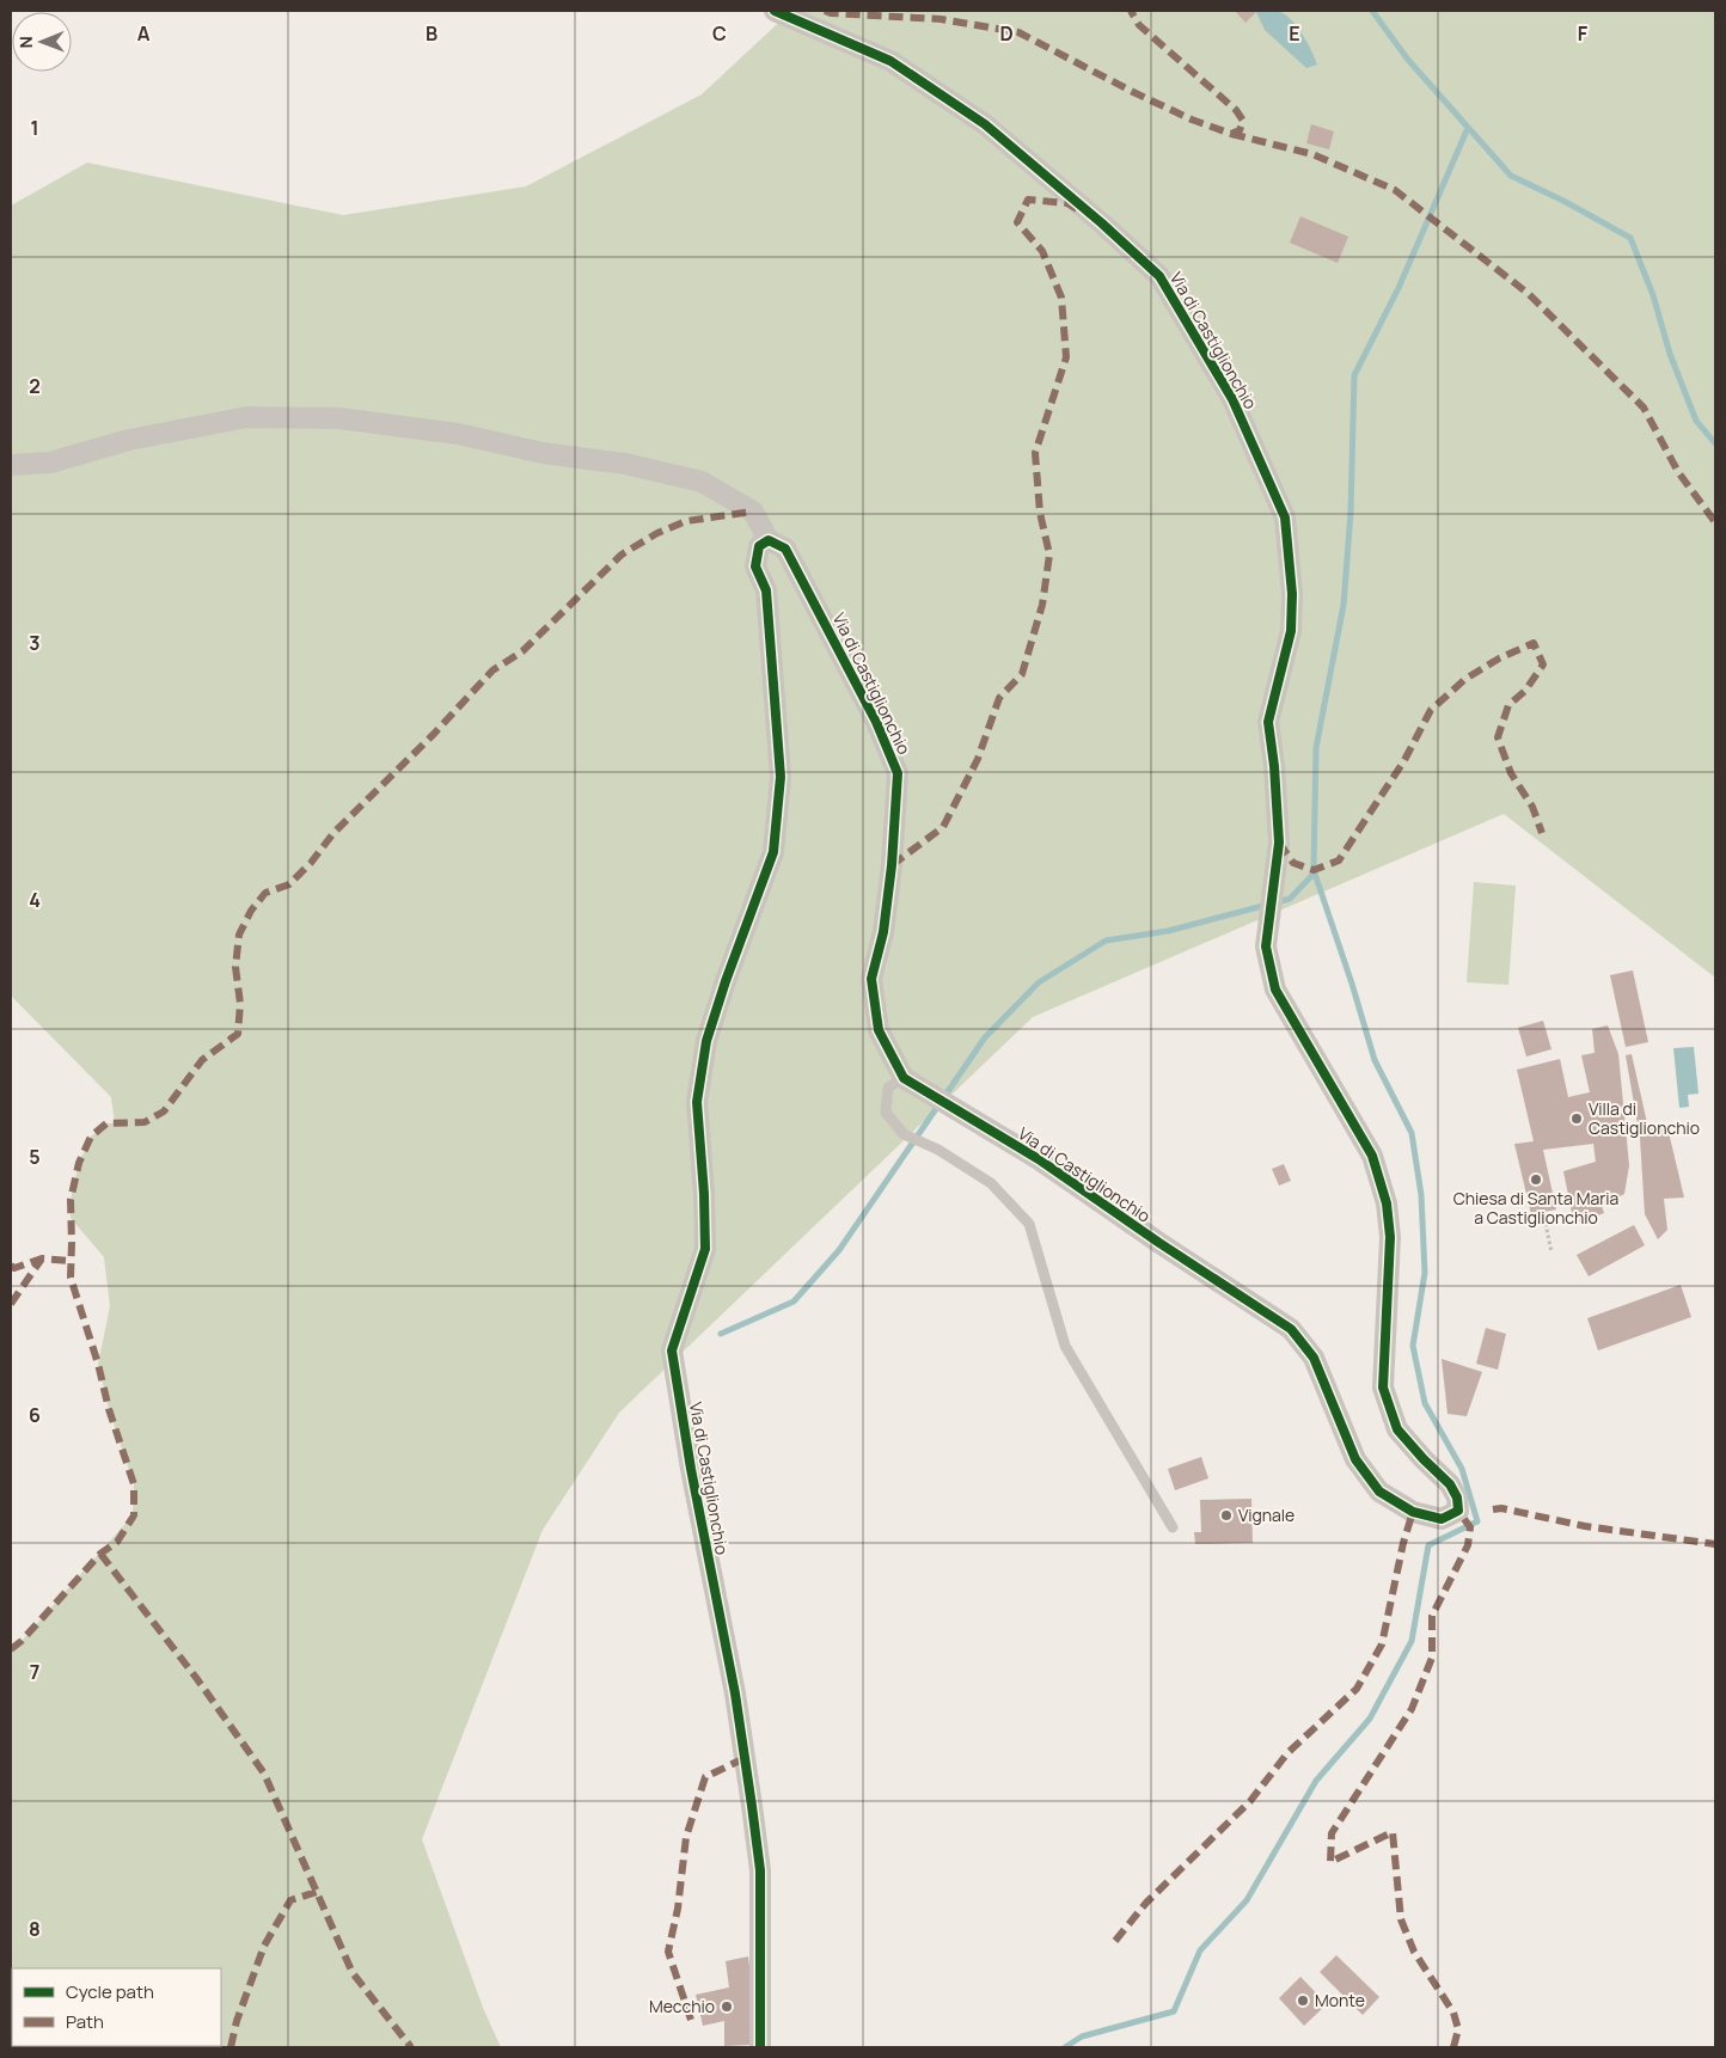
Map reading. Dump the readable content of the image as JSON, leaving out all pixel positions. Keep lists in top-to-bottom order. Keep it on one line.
{"streets":{"street":["Via di Castiglionchio"]},"places":["Villa di Castiglionchio","Chiesa di Santa Maria a Castiglionchio","Vignale","Monte","Mecchio"],"legend":["Cycle path","Path"],"north":"left","grid":{"columns":["A","B","C","D","E","F"],"rows":["1","2","3","4","5","6","7","8"]}}
